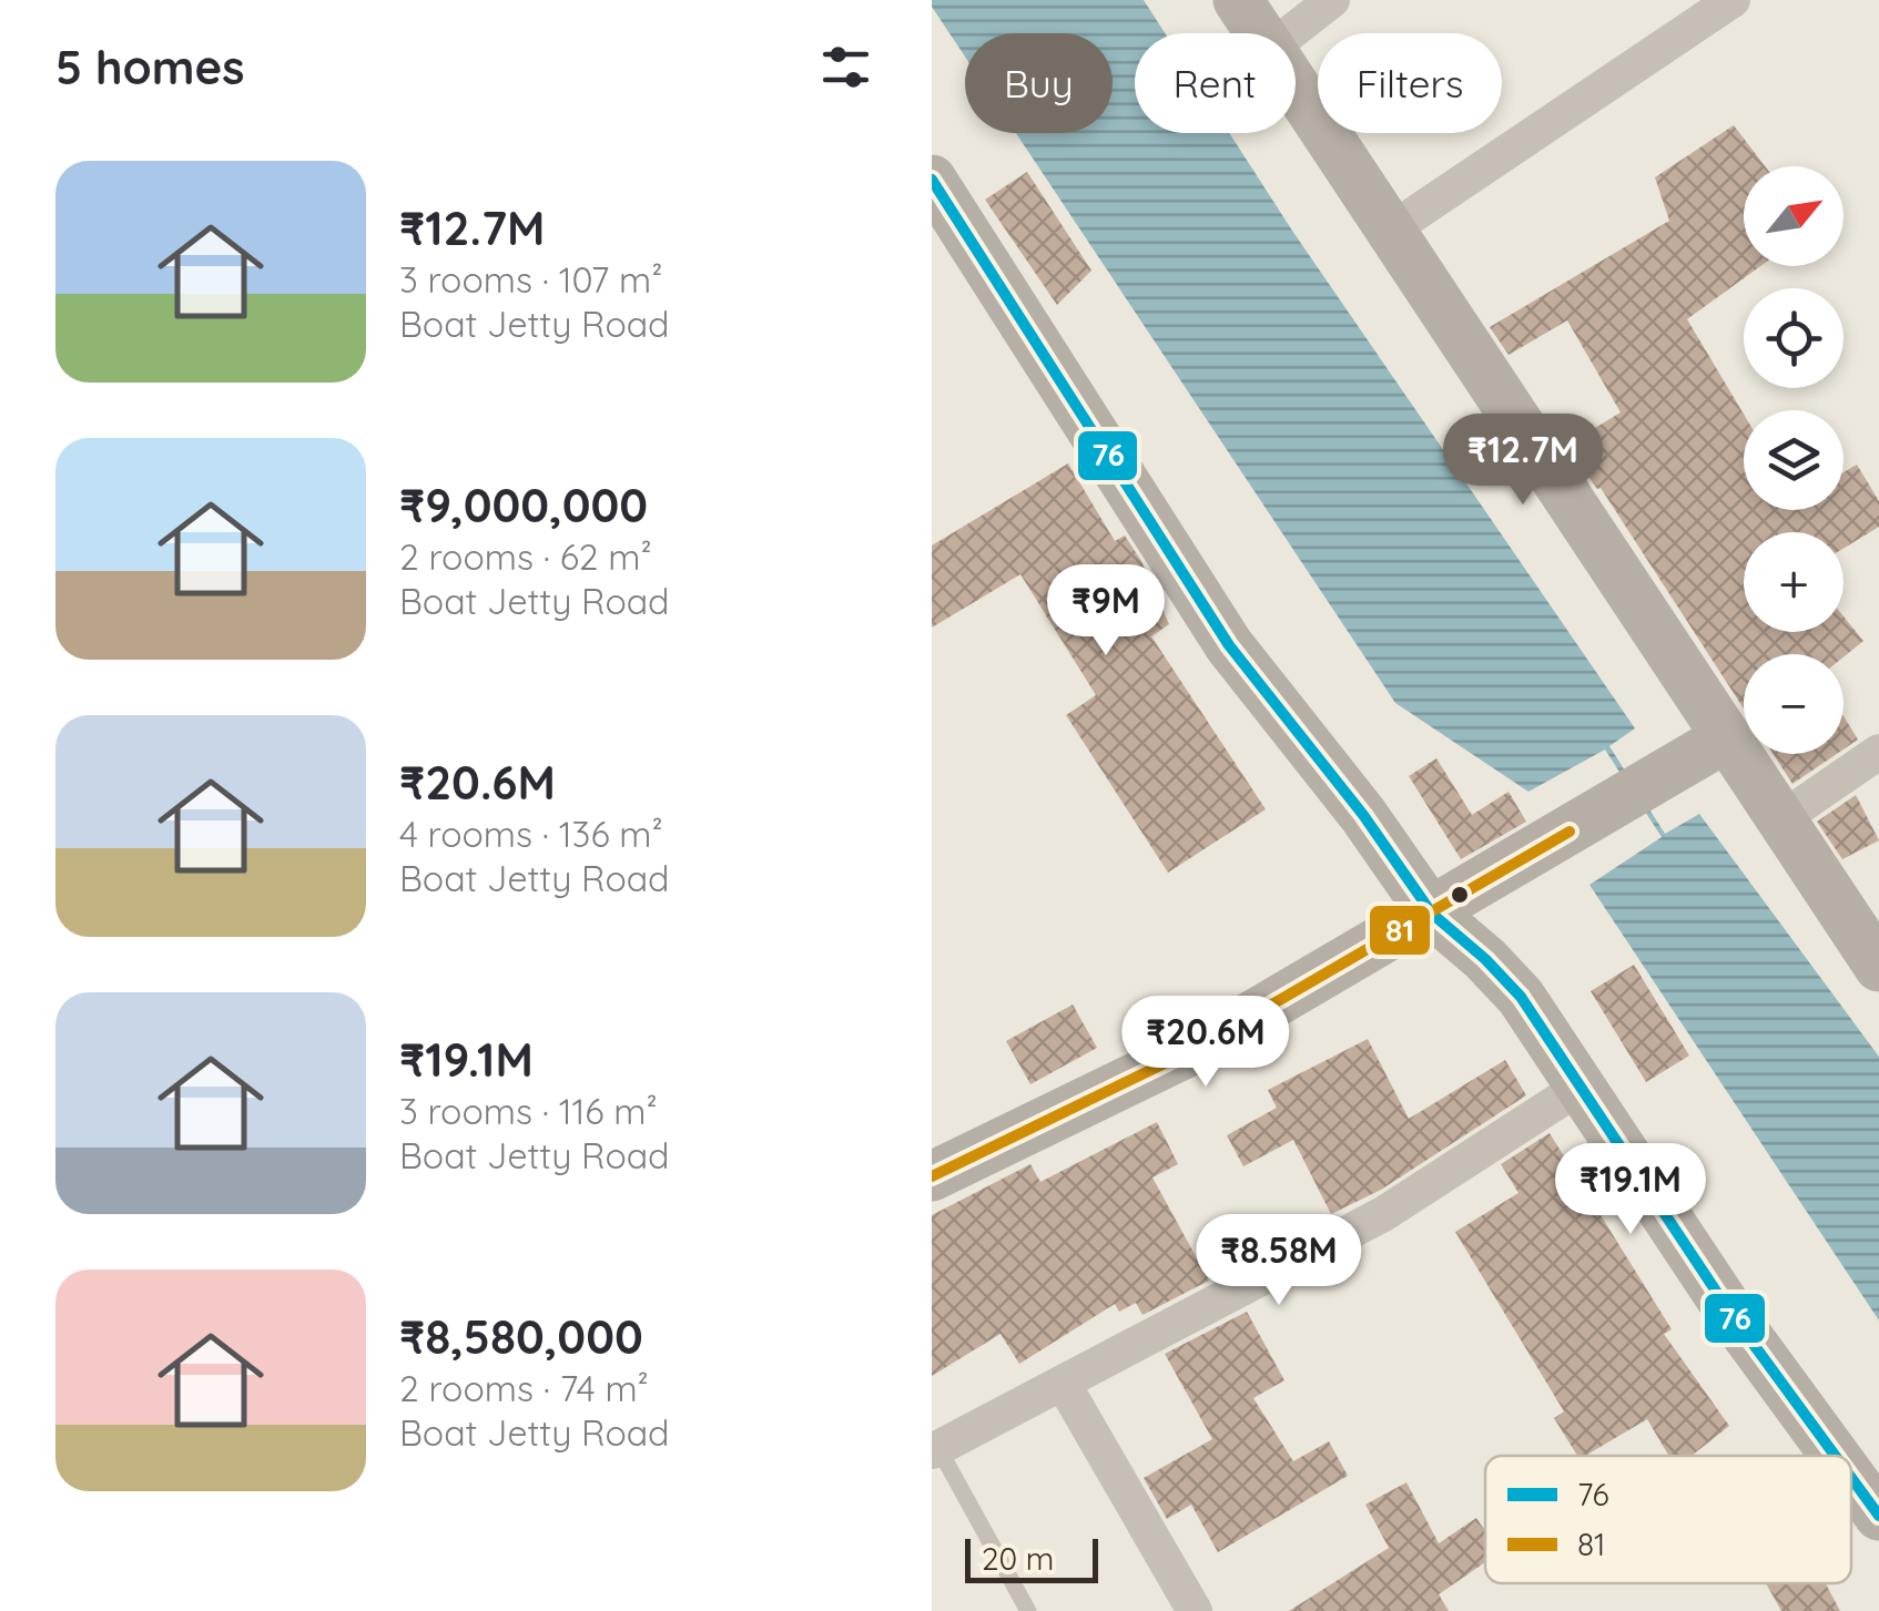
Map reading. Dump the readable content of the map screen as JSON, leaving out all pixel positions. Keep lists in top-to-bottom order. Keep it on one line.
{"lines":["transit line 76","transit line 81"],"legend":["76","81"],"scale_bar":"20 m","north":"top right","page":{"heading":"5 homes","chip":["Buy","Rent","Filters"],"list":[{"name":"₹12.7M","note":"3 rooms · 107 m² · Boat Jetty Road"},{"name":"₹9,000,000","note":"2 rooms · 62 m² · Boat Jetty Road"},{"name":"₹20.6M","note":"4 rooms · 136 m² · Boat Jetty Road"},{"name":"₹19.1M","note":"3 rooms · 116 m² · Boat Jetty Road"},{"name":"₹8,580,000","note":"2 rooms · 74 m² · Boat Jetty Road"}],"map_buttons":["+","−"],"price":["₹12.7M","₹9M","₹20.6M","₹19.1M","₹8.58M"],"scale":"20 m"}}
